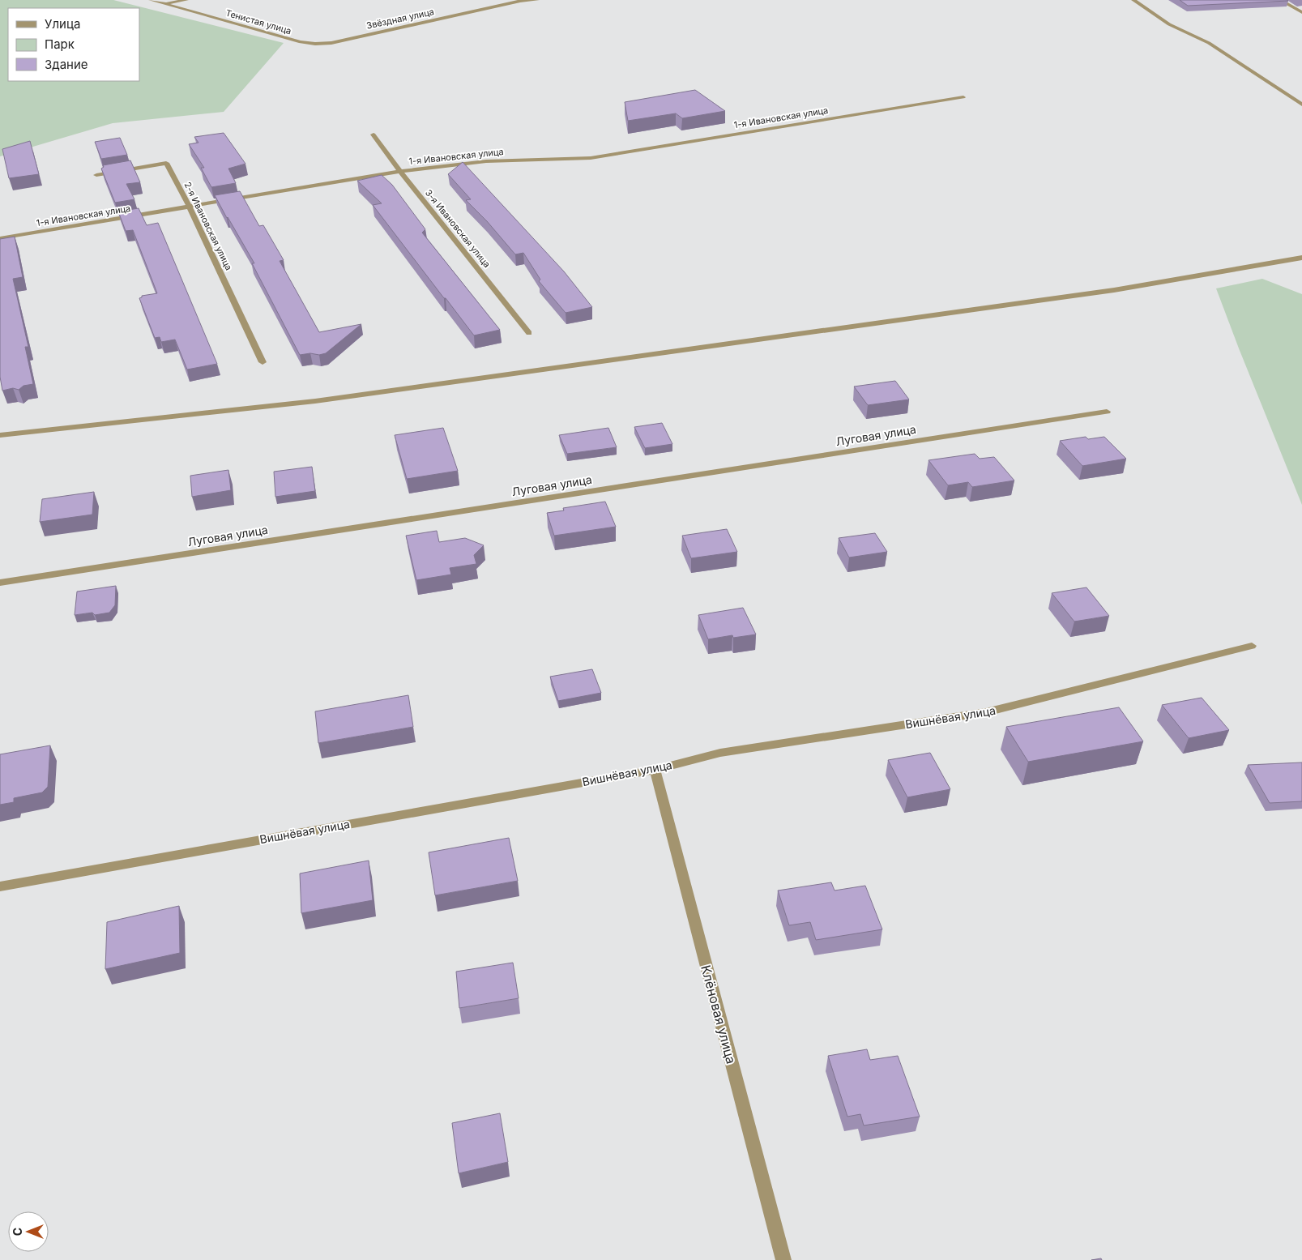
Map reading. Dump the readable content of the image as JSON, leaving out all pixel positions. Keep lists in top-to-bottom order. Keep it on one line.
{"streets":{"street":["Звёздная улица","Тенистая улица","1-я Ивановская улица","2-я Ивановская улица","3-я Ивановская улица","Луговая улица","Вишнёвая улица","Клёновая улица"]},"crossings":[["Звёздная улица","Тенистая улица"],["1-я Ивановская улица","2-я Ивановская улица"],["1-я Ивановская улица","3-я Ивановская улица"],["Вишнёвая улица","Клёновая улица"]],"legend":["Улица","Парк","Здание"],"north":"left"}
